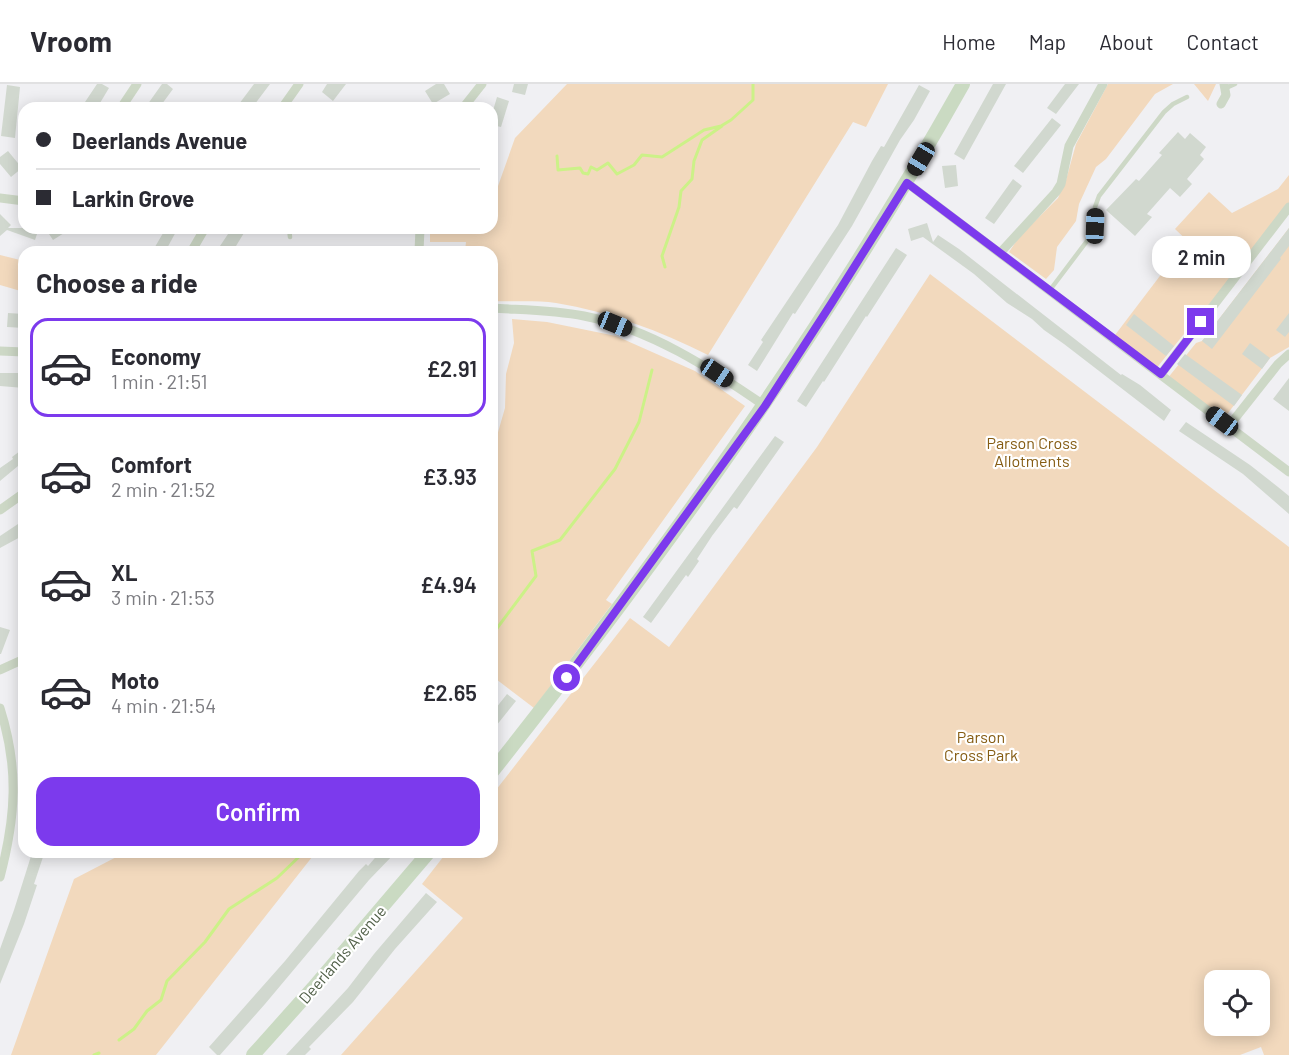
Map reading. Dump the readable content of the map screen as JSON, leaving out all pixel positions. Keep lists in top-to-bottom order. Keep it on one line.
{"streets":{"street":["Deerlands Avenue"]},"parks":["Parson Cross Allotments","Parson Cross Park"],"page":{"header":"Vroom","nav":["Home","Map","About","Contact"],"banner":["Deerlands Avenue","Larkin Grove"],"bubble":"2 min","heading":"Choose a ride","list":[{"name":"Economy","note":"1 min · 21:51","value":"£2.91"},{"name":"Comfort","note":"2 min · 21:52","value":"£3.93"},{"name":"XL","note":"3 min · 21:53","value":"£4.94"},{"name":"Moto","note":"4 min · 21:54","value":"£2.65"}],"buttons":"Confirm"}}
